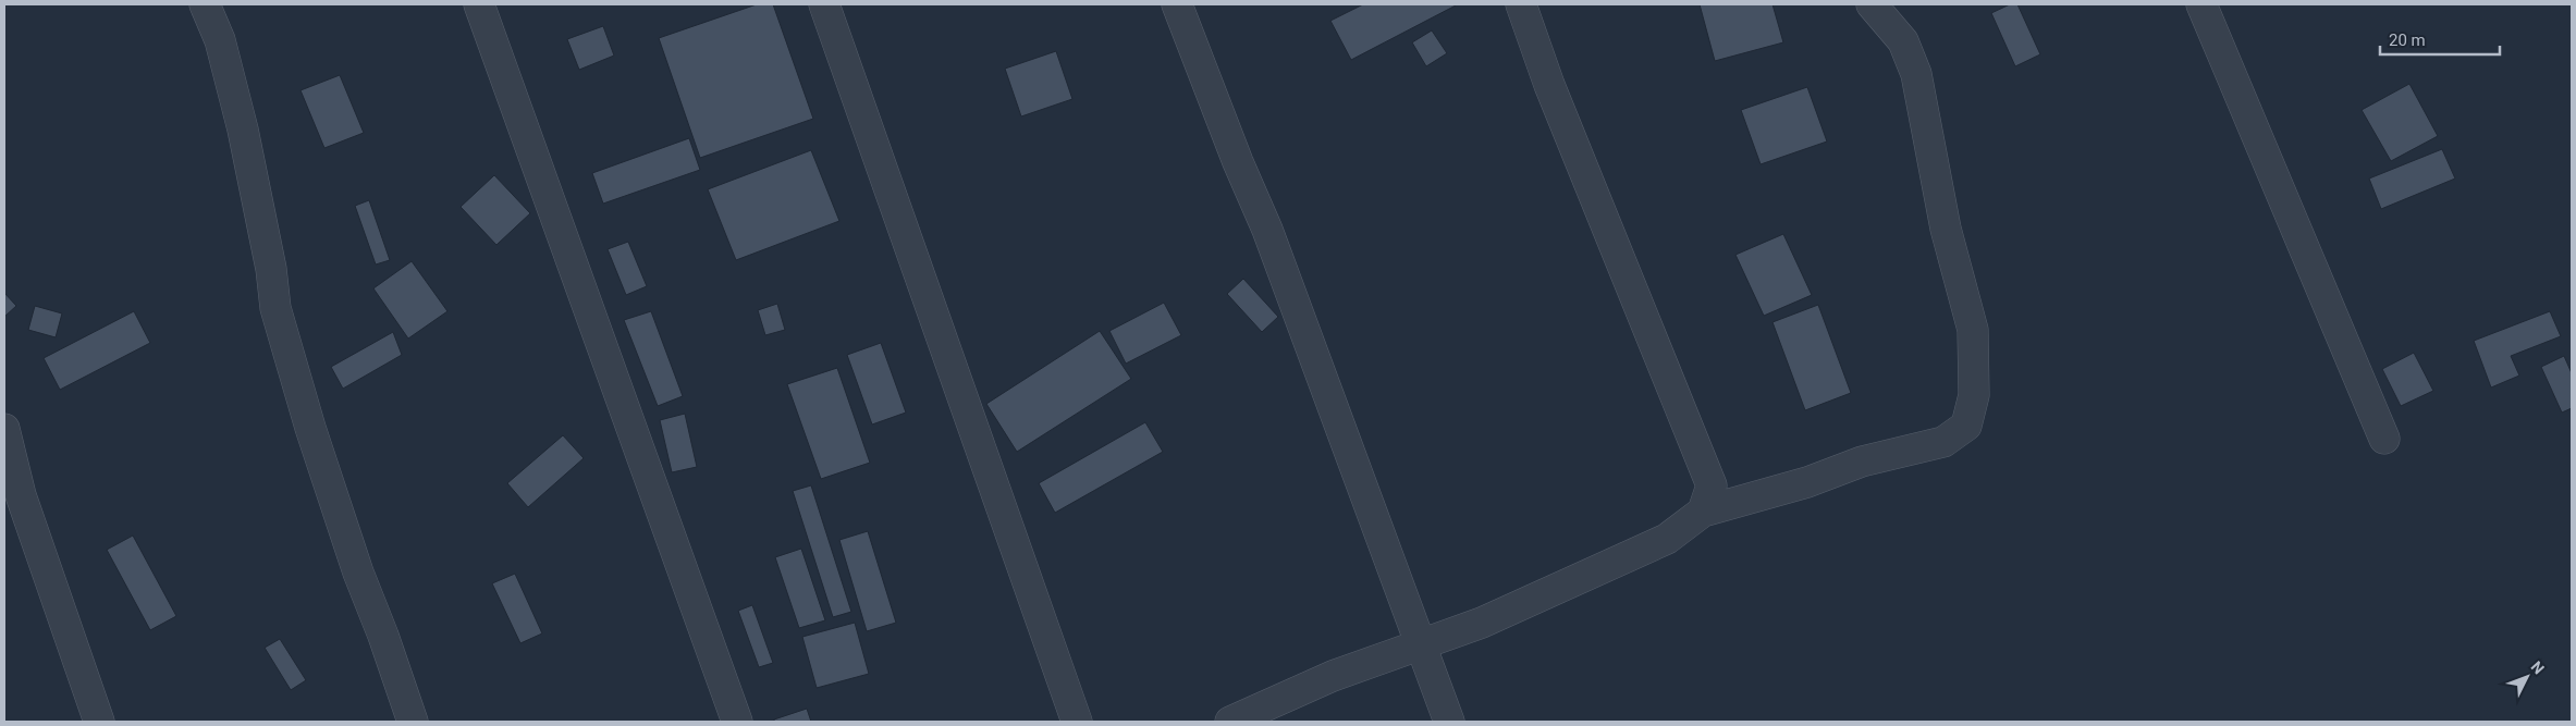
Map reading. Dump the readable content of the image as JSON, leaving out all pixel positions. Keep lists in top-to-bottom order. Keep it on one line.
{"scale_bar":"20 m","north":"top right"}
